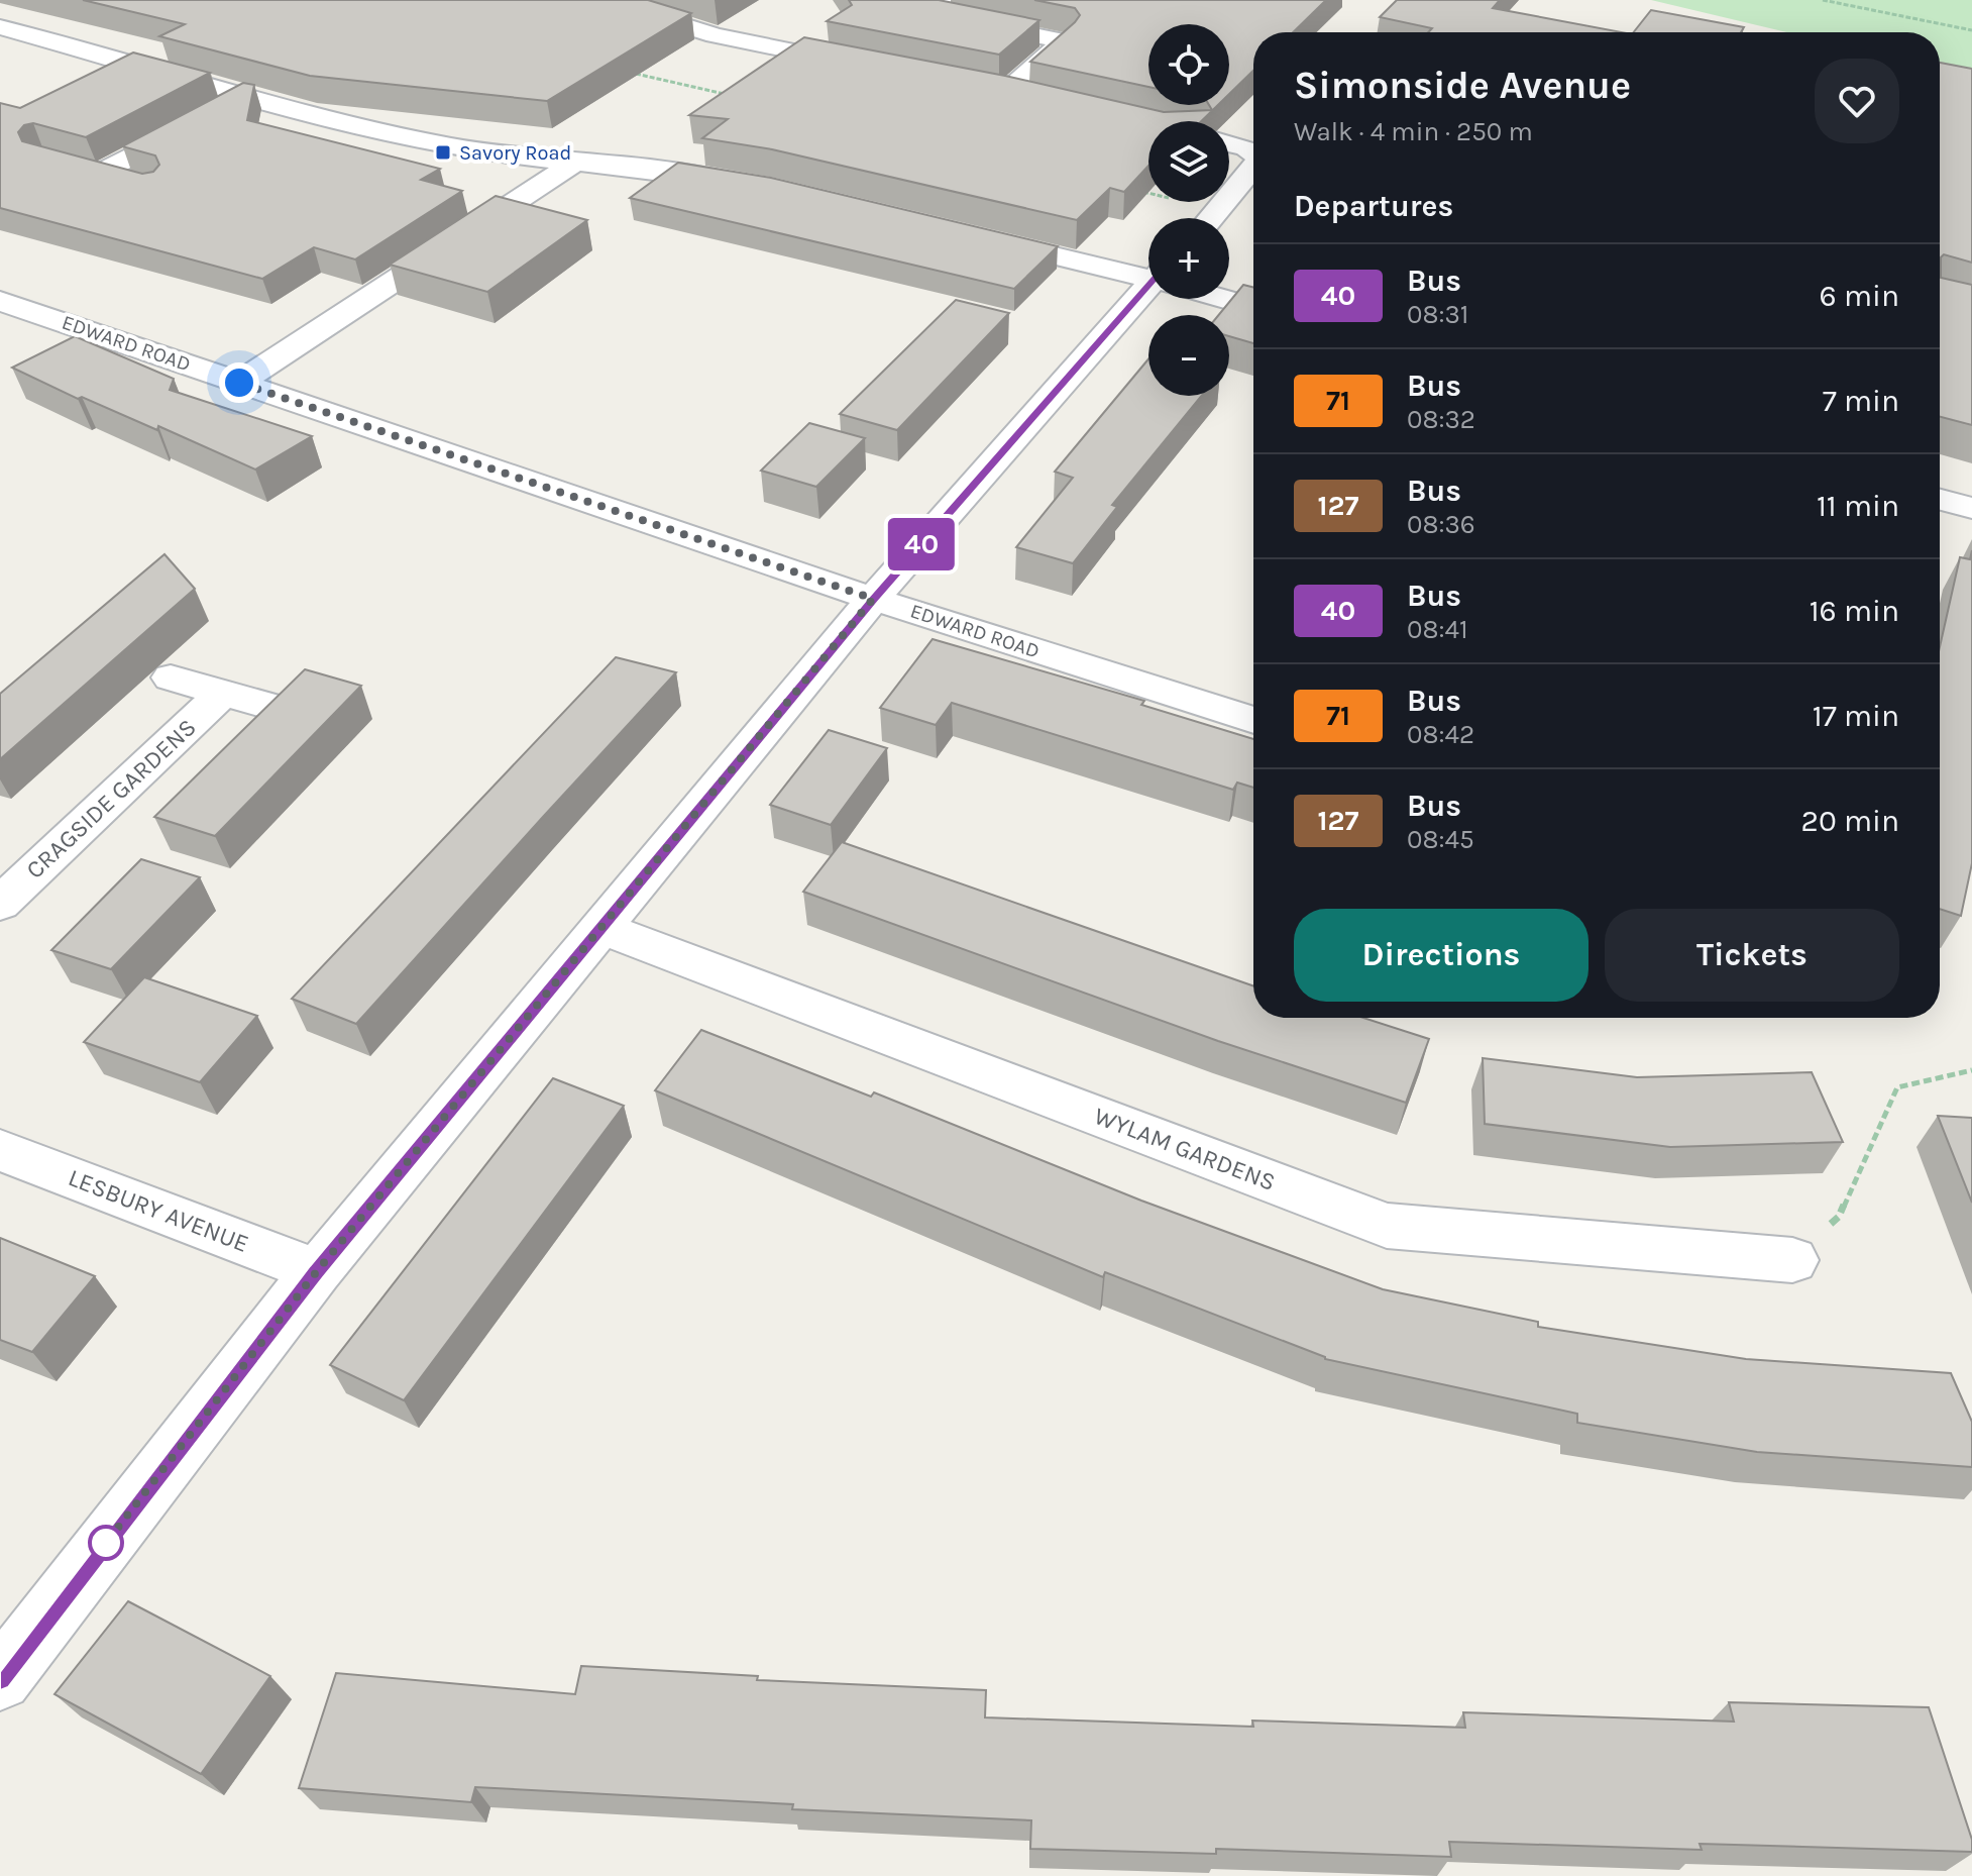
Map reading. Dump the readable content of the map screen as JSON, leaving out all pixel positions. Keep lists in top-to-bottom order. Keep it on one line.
{"streets":{"street":["EDWARD ROAD","CRAGSIDE GARDENS","WYLAM GARDENS","LESBURY AVENUE"]},"places":{"transit":["Savory Road"]},"lines":["bus line 40"],"page":{"on_map":"40","map_buttons":["+","−"],"heading":[["Simonside Avenue","Walk · 4 min · 250 m"],"Departures"],"list":[{"mark":"40","name":"Bus","note":"08:31","value":"6 min"},{"mark":"71","name":"Bus","note":"08:32","value":"7 min"},{"mark":"127","name":"Bus","note":"08:36","value":"11 min"},{"mark":"40","name":"Bus","note":"08:41","value":"16 min"},{"mark":"71","name":"Bus","note":"08:42","value":"17 min"},{"mark":"127","name":"Bus","note":"08:45","value":"20 min"}],"buttons":["Directions","Tickets"]}}
